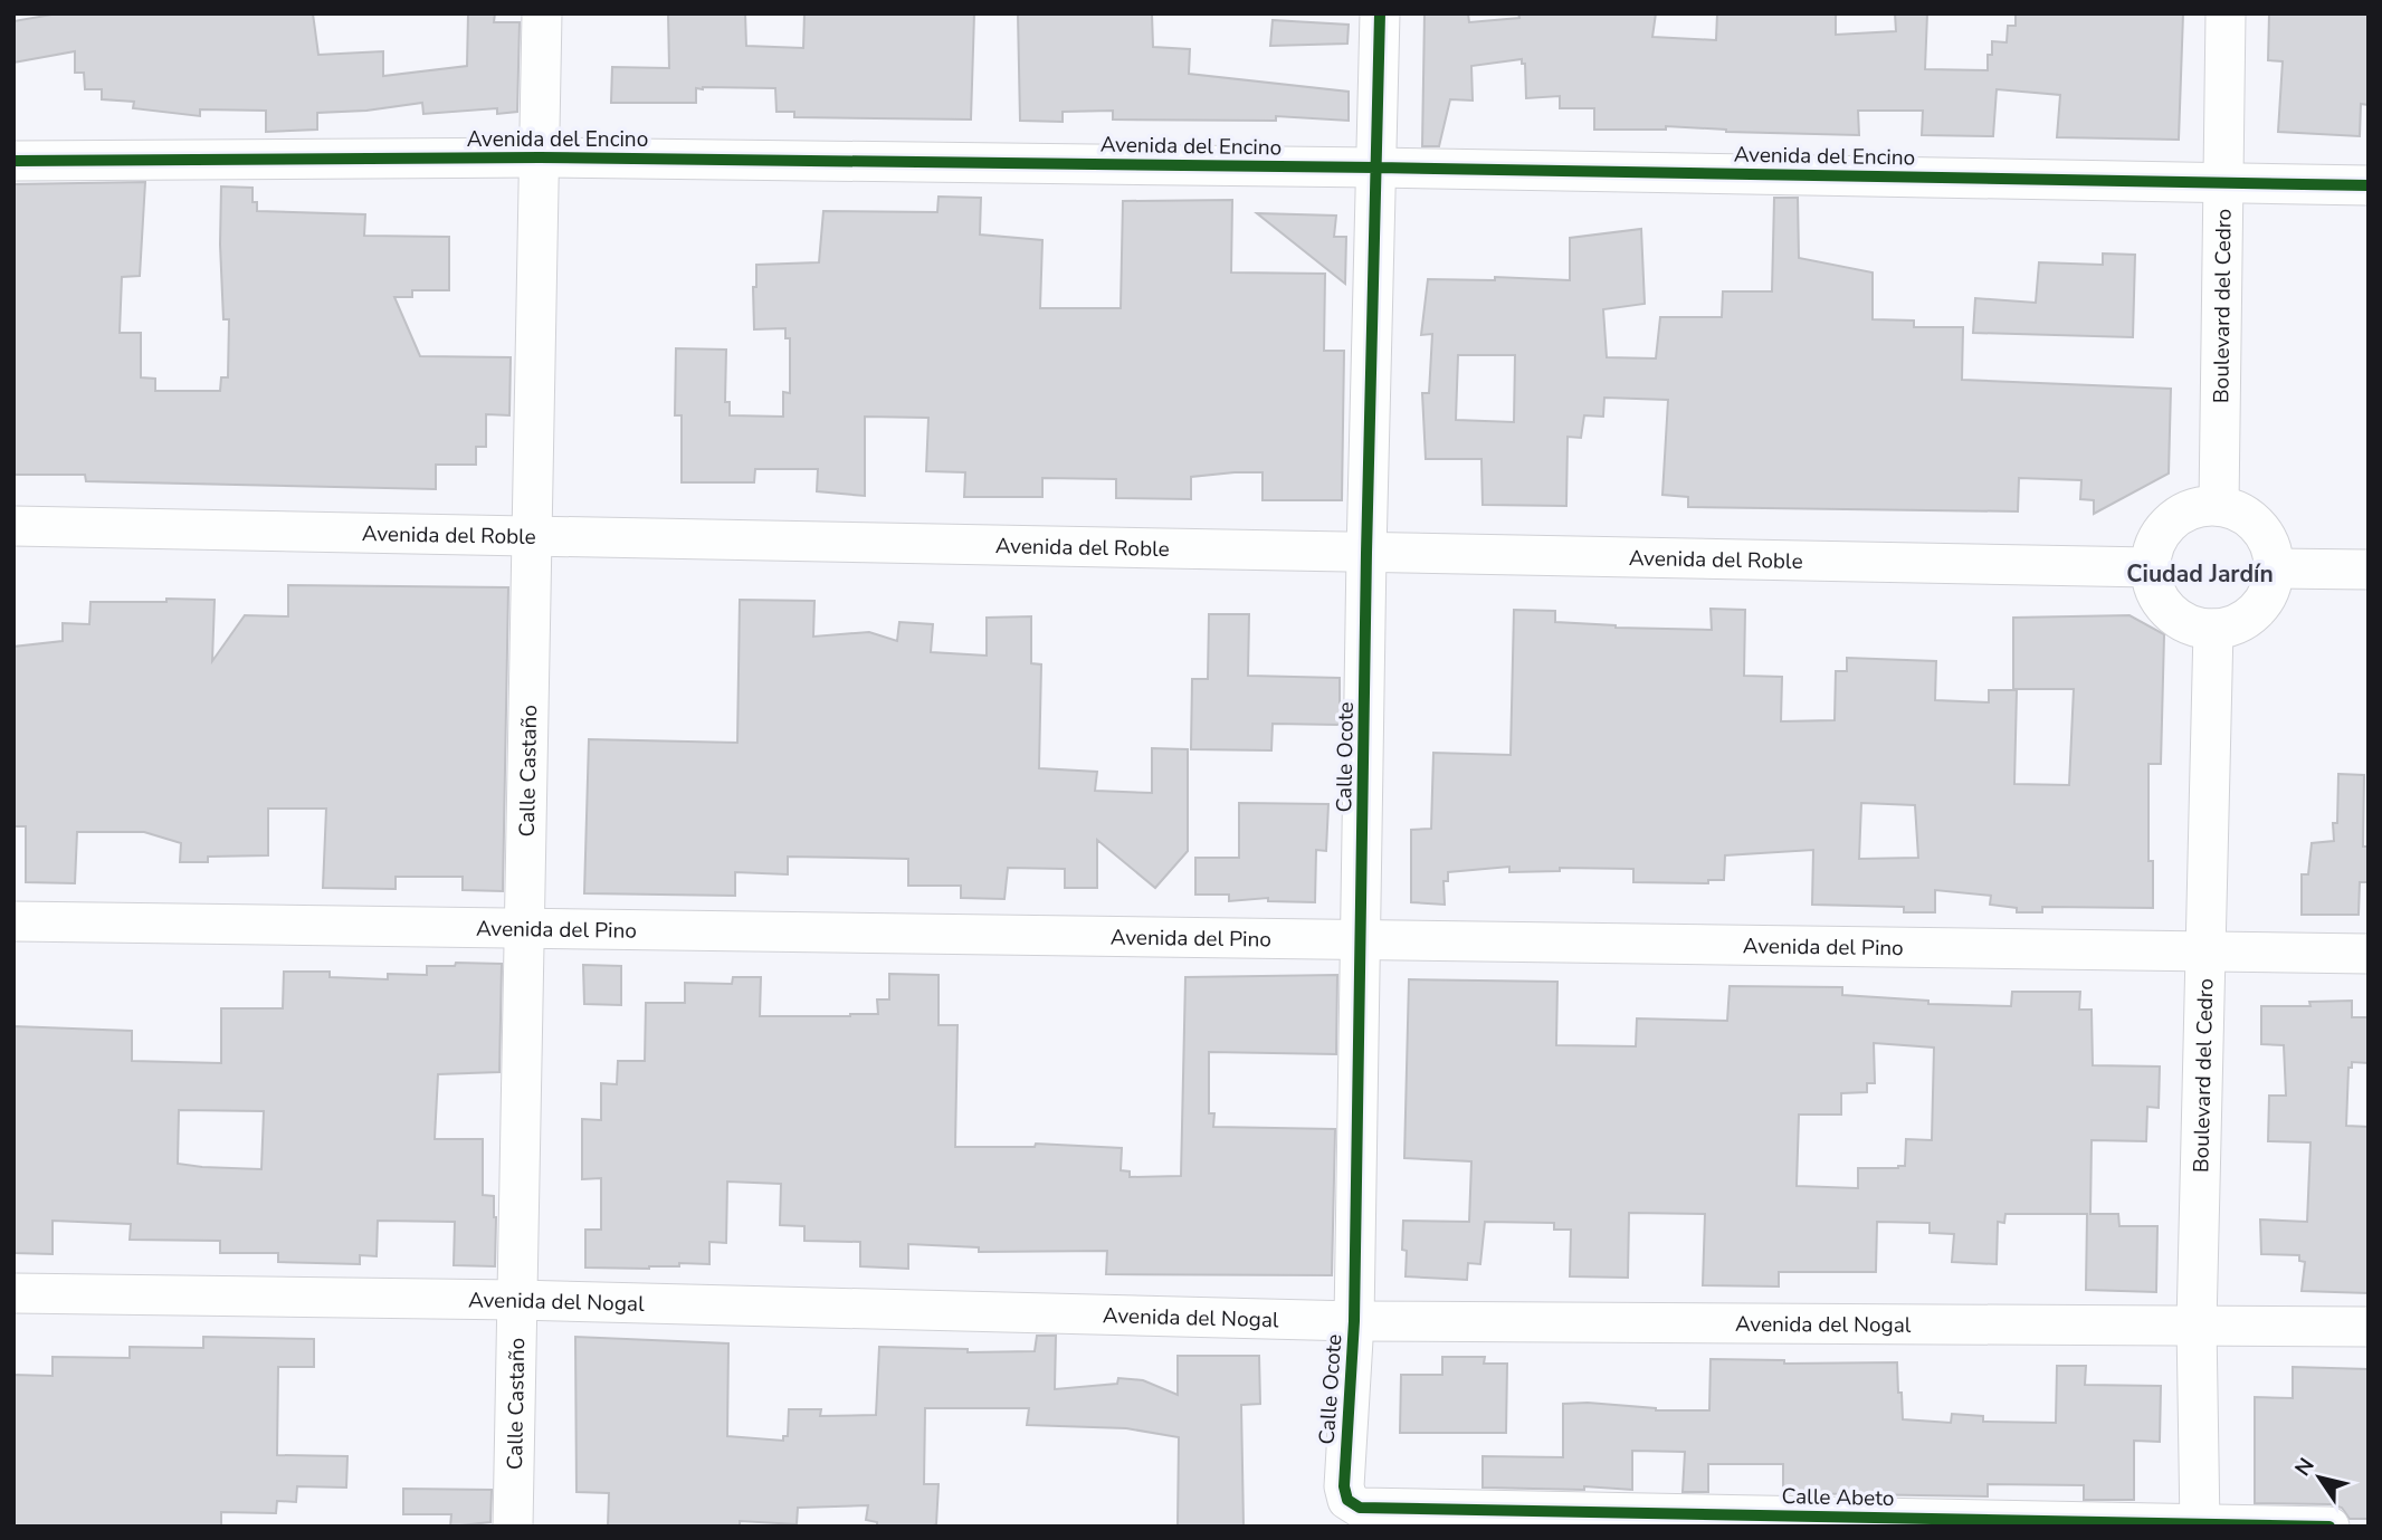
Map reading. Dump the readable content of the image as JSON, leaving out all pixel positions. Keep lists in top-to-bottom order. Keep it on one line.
{"streets":{"street":["Avenida del Encino","Boulevard del Cedro","Avenida del Roble","Calle Ocote","Calle Castaño","Avenida del Pino","Avenida del Nogal","Calle Abeto"]},"crossings":[["Avenida del Encino","Boulevard del Cedro"],["Avenida del Encino","Calle Ocote"],["Avenida del Encino","Calle Castaño"],["Boulevard del Cedro","Avenida del Roble"],["Boulevard del Cedro","Avenida del Pino"],["Boulevard del Cedro","Avenida del Nogal"],["Boulevard del Cedro","Calle Abeto"],["Avenida del Roble","Calle Ocote"],["Avenida del Roble","Calle Castaño"],["Calle Ocote","Avenida del Pino"],["Calle Ocote","Avenida del Nogal"],["Calle Ocote","Calle Abeto"],["Calle Castaño","Avenida del Pino"],["Calle Castaño","Avenida del Nogal"]],"districts":["Ciudad Jardín"],"north":"top left"}
